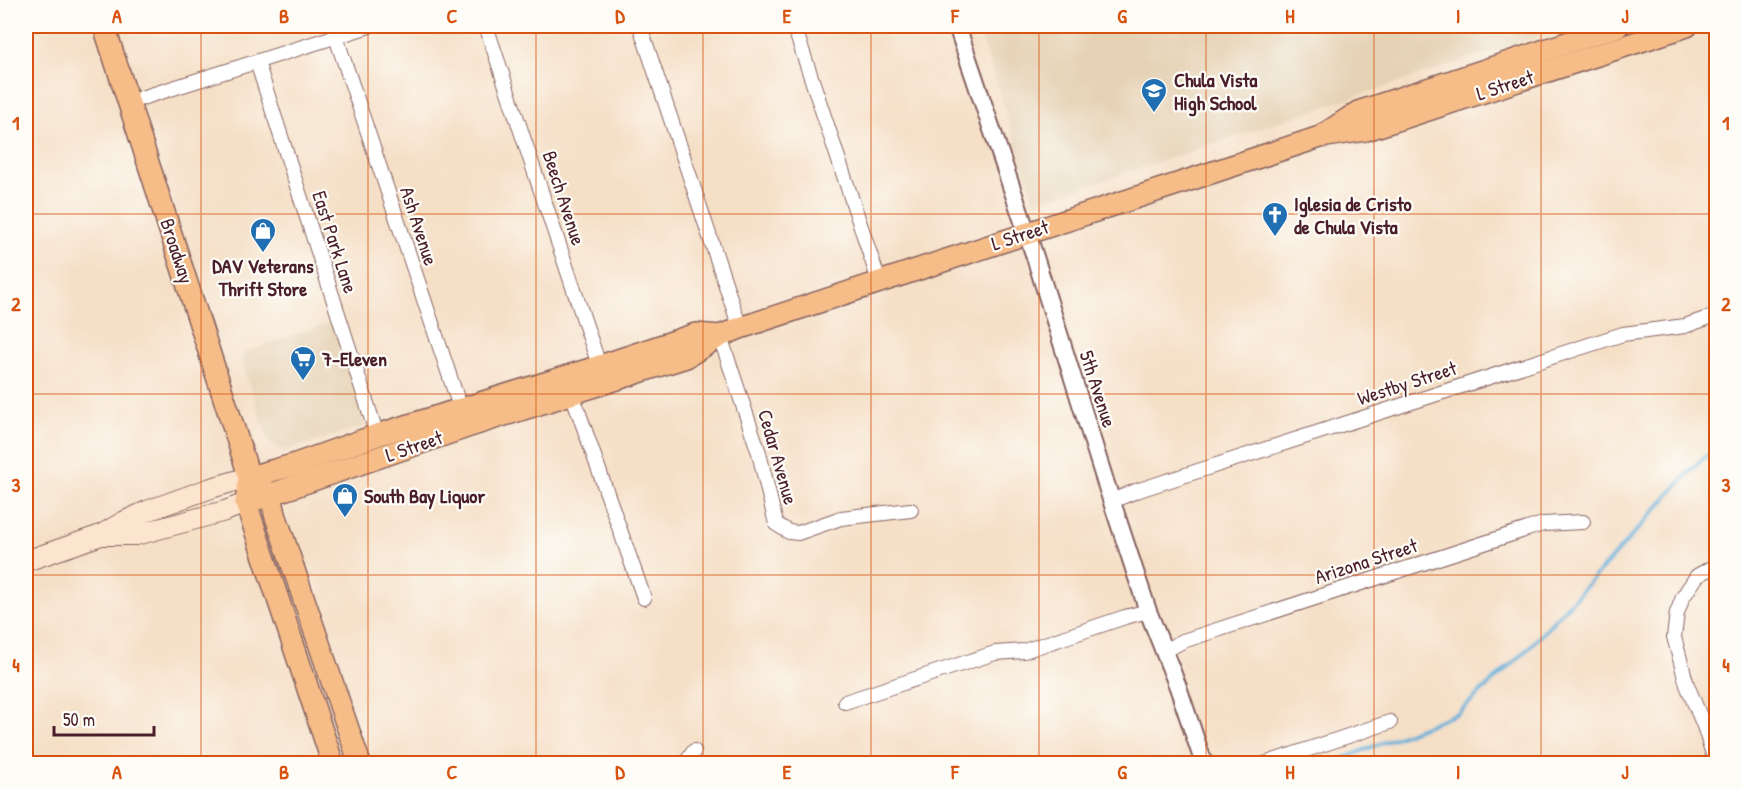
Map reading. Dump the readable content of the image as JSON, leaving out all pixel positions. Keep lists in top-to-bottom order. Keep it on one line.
{"streets":{"main road":["L Street","Broadway"],"street":["Beech Avenue","Ash Avenue","East Park Lane","Westby Street","5th Avenue","Cedar Avenue","Arizona Street"]},"crossings":[["L Street","Beech Avenue"],["L Street","Ash Avenue"],["L Street","East Park Lane"],["L Street","Broadway"],["L Street","5th Avenue"],["L Street","Cedar Avenue"],["Westby Street","5th Avenue"],["5th Avenue","Arizona Street"]],"places":{"school or university":["Chula Vista High School"],"church":["Iglesia de Cristo de Chula Vista"],"shop":["DAV Veterans Thrift Store","South Bay Liquor"],"supermarket":["7-Eleven"]},"scale_bar":"50 m","grid":{"columns":["A","B","C","D","E","F","G","H","I","J"],"rows":["1","2","3","4"]}}
